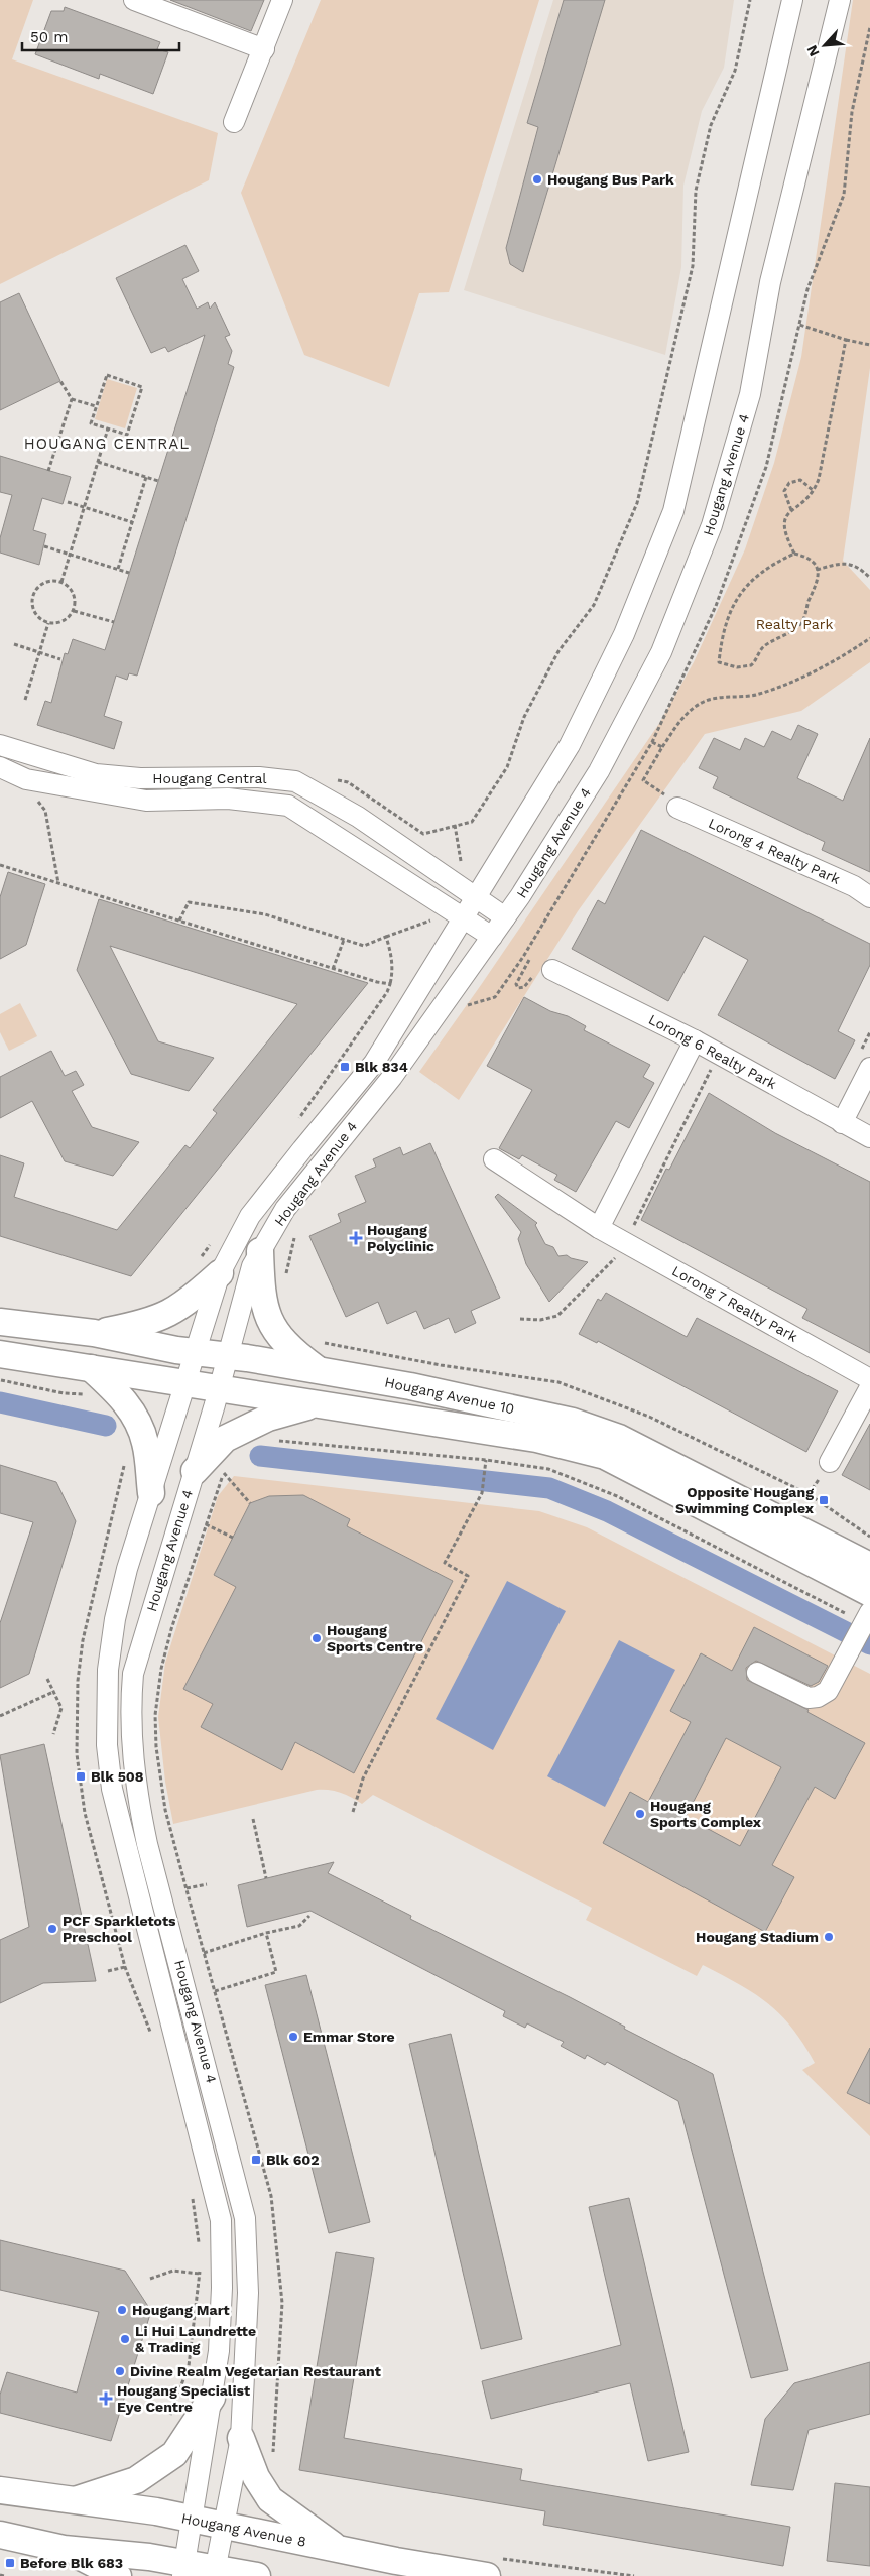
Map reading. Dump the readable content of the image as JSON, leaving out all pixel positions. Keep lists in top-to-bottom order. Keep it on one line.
{"streets":{"main road":["Hougang Avenue 10","Hougang Avenue 8"],"street":["Hougang Avenue 4","Hougang Central","Lorong 4 Realty Park","Lorong 6 Realty Park","Lorong 7 Realty Park"]},"crossings":[["Hougang Avenue 4","Hougang Central"],["Hougang Avenue 4","Hougang Avenue 10"],["Hougang Avenue 4","Hougang Avenue 8"]],"districts":["HOUGANG CENTRAL"],"parks":["Realty Park"],"places":{"other":["Hougang Bus Park","Hougang Sports Centre","Hougang Sports Complex","PCF Sparkletots Preschool","Hougang Stadium","Emmar Store","Hougang Mart","Li Hui Laundrette & Trading","Divine Realm Vegetarian Restaurant"],"transit":["Blk 834","Opposite Hougang Swimming Complex","Blk 508","Blk 602","Before Blk 683"],"health":["Hougang Polyclinic","Hougang Specialist Eye Centre"]},"scale_bar":"50 m","north":"bottom left"}
